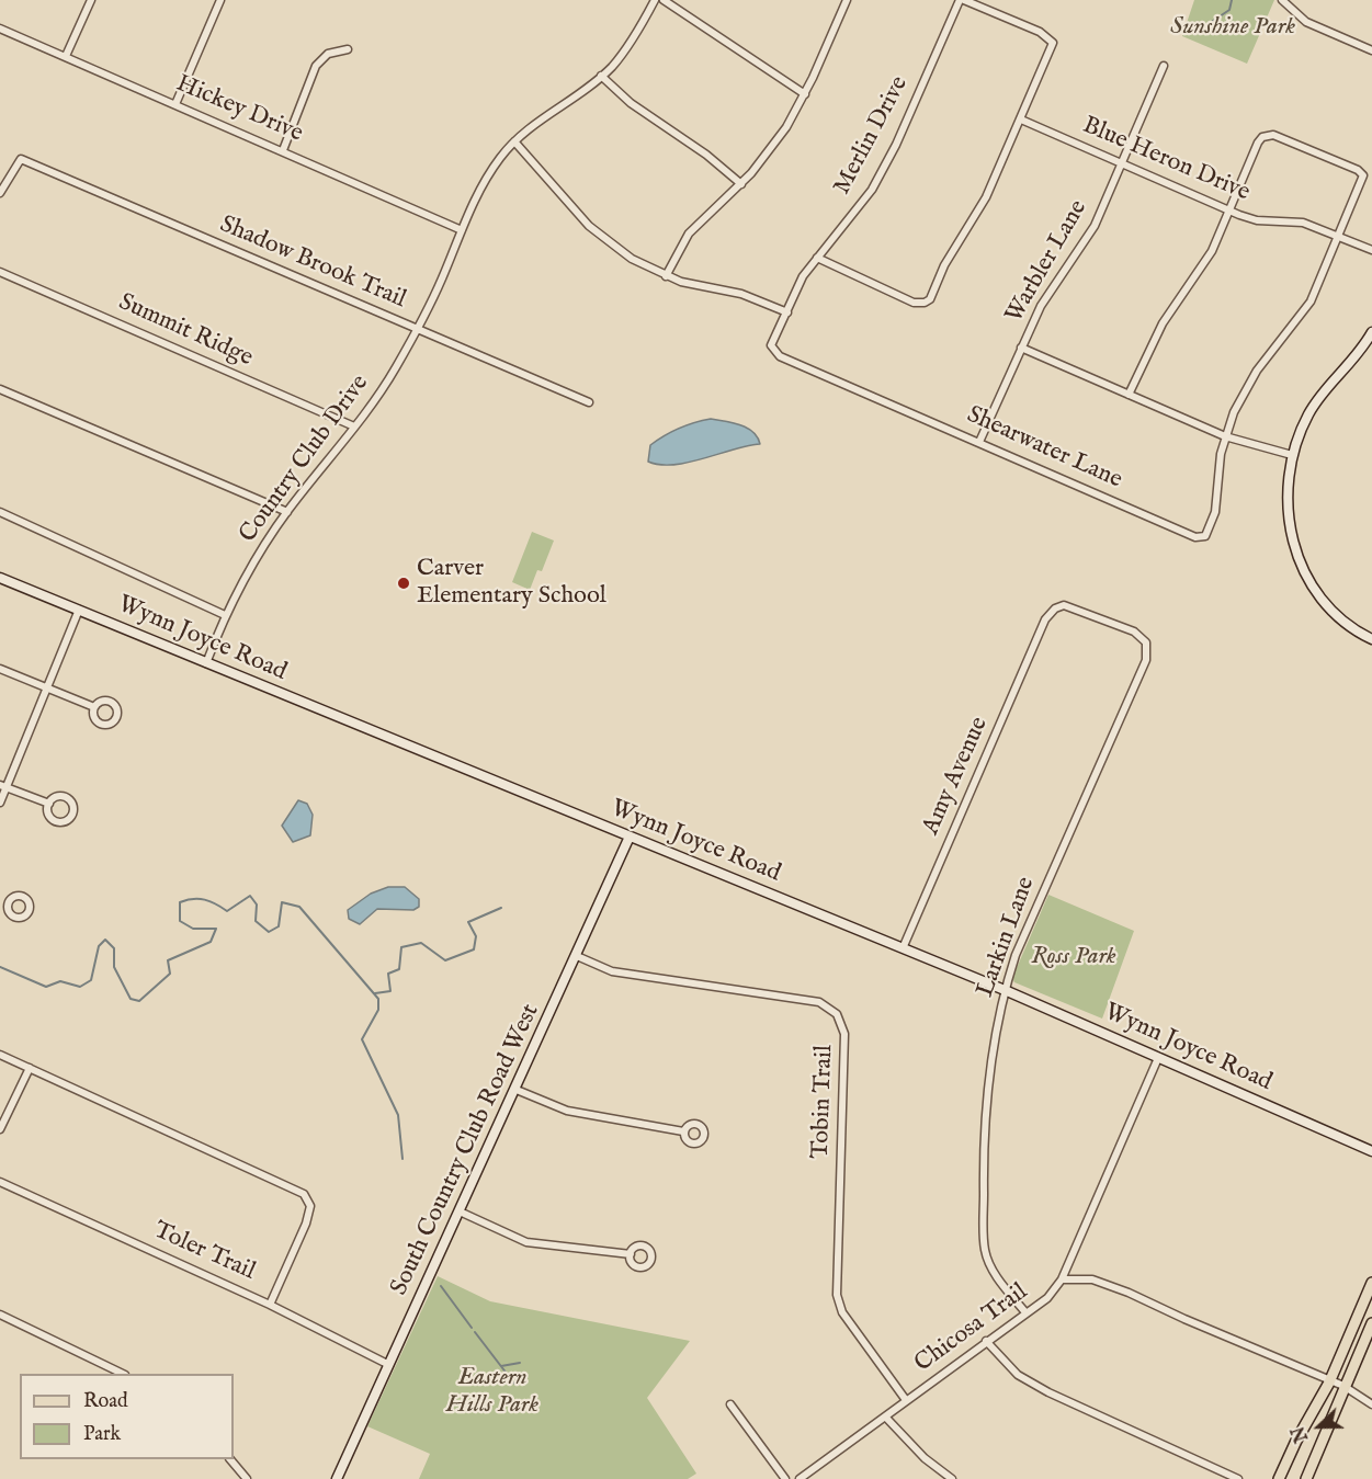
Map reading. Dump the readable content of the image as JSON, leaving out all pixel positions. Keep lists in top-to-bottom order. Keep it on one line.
{"streets":{"street":["Hickey Drive","Merlin Drive","Blue Heron Drive","Warbler Lane","Shadow Brook Trail","Summit Ridge","Shearwater Lane","Country Club Drive","Wynn Joyce Road","Amy Avenue","Larkin Lane","Tobin Trail","South Country Club Road West","Toler Trail","Chicosa Trail"]},"crossings":[["Hickey Drive","Country Club Drive"],["Merlin Drive","Shearwater Lane"],["Blue Heron Drive","Warbler Lane"],["Warbler Lane","Shearwater Lane"],["Shadow Brook Trail","Country Club Drive"],["Summit Ridge","Country Club Drive"],["Country Club Drive","Wynn Joyce Road"],["Wynn Joyce Road","Amy Avenue"],["Wynn Joyce Road","Larkin Lane"],["Wynn Joyce Road","South Country Club Road West"],["Wynn Joyce Road","Chicosa Trail"],["Amy Avenue","Larkin Lane"],["Larkin Lane","Chicosa Trail"],["Tobin Trail","South Country Club Road West"],["Tobin Trail","Chicosa Trail"],["South Country Club Road West","Toler Trail"]],"parks":["Sunshine Park","Ross Park","Eastern Hills Park"],"places":["Carver Elementary School"],"legend":["Road","Park"],"north":"left"}
